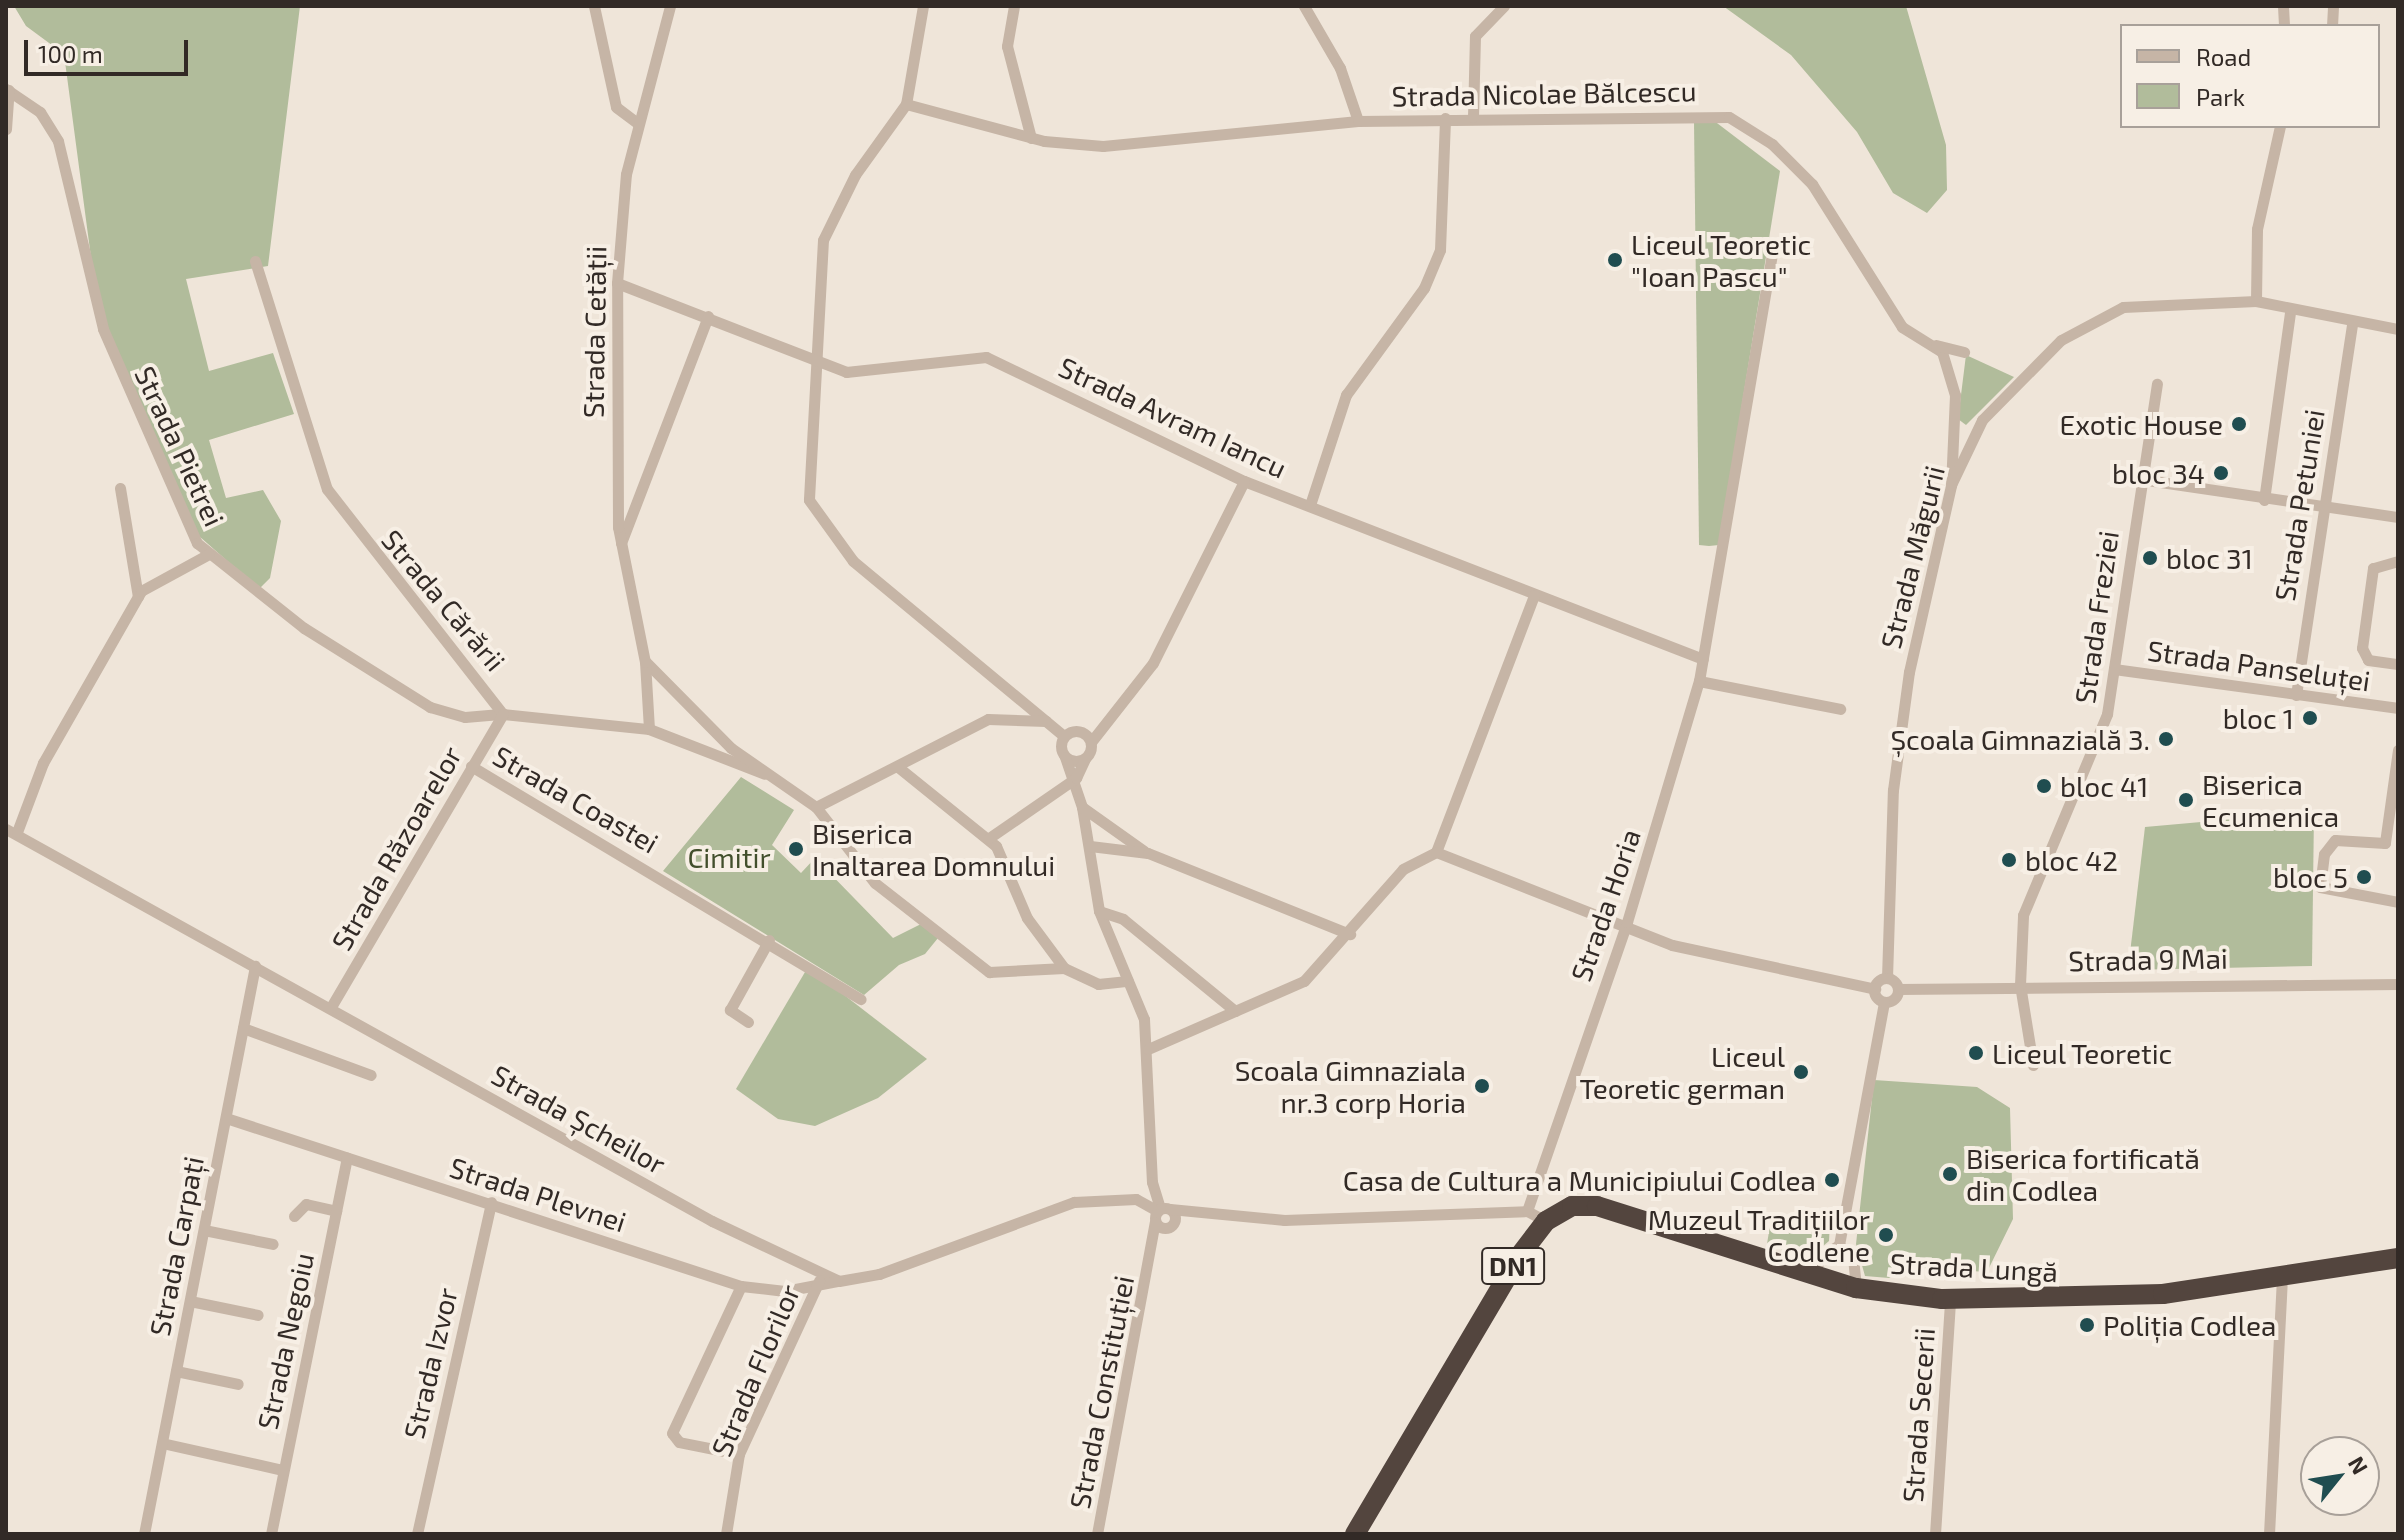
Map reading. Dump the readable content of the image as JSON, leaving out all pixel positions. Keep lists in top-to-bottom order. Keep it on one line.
{"streets":{"highway":["DN1","Strada Lungă"],"street":["Strada Nicolae Bălcescu","Strada Cetății","Strada Avram Iancu","Strada Pietrei","Strada Petuniei","Strada Măgurii","Strada Cărării","Strada Freziei","Strada Panseluței","Strada Coastei","Strada Răzoarelor","Strada Horia","Strada 9 Mai","Strada Șcheilor","Strada Plevnei","Strada Carpați","Strada Negoiu","Strada Izvor","Strada Florilor","Strada Constituției","Strada Secerii"]},"crossings":[["Strada Cetății","Strada Avram Iancu"],["Strada Cetății","Strada Cărării"],["Strada Avram Iancu","Strada Horia"],["Strada Pietrei","Strada Cărării"],["Strada Pietrei","Strada Răzoarelor"],["Strada Petuniei","Strada Măgurii"],["Strada Petuniei","Strada Panseluței"],["Strada Cărării","Strada Răzoarelor"],["Strada Freziei","Strada Panseluței"],["Strada Freziei","Strada 9 Mai"],["Strada Coastei","Strada Răzoarelor"],["Strada Răzoarelor","Strada Șcheilor"],["Strada Șcheilor","Strada Plevnei"],["Strada Șcheilor","Strada Carpați"],["Strada Șcheilor","Strada Florilor"],["Strada Plevnei","Strada Carpați"],["Strada Plevnei","Strada Negoiu"],["Strada Plevnei","Strada Izvor"],["Strada Plevnei","Strada Florilor"],["DN1","Strada Lungă"],["Strada Lungă","Strada Secerii"]],"parks":["Cimitir"],"places":["Liceul Teoretic \"Ioan Pascu\"","Exotic House","bloc 34","bloc 31","bloc 1","Școala Gimnazială 3.","bloc 41","Biserica Ecumenica","Biserica Inaltarea Domnului","bloc 42","bloc 5","Liceul Teoretic","Liceul Teoretic german","Scoala Gimnaziala nr.3 corp Horia","Biserica fortificată din Codlea","Casa de Cultura a Municipiului Codlea","Muzeul Tradițiilor Codlene","Poliția Codlea"],"legend":["Road","Park"],"scale_bar":"100 m","north":"top right"}
